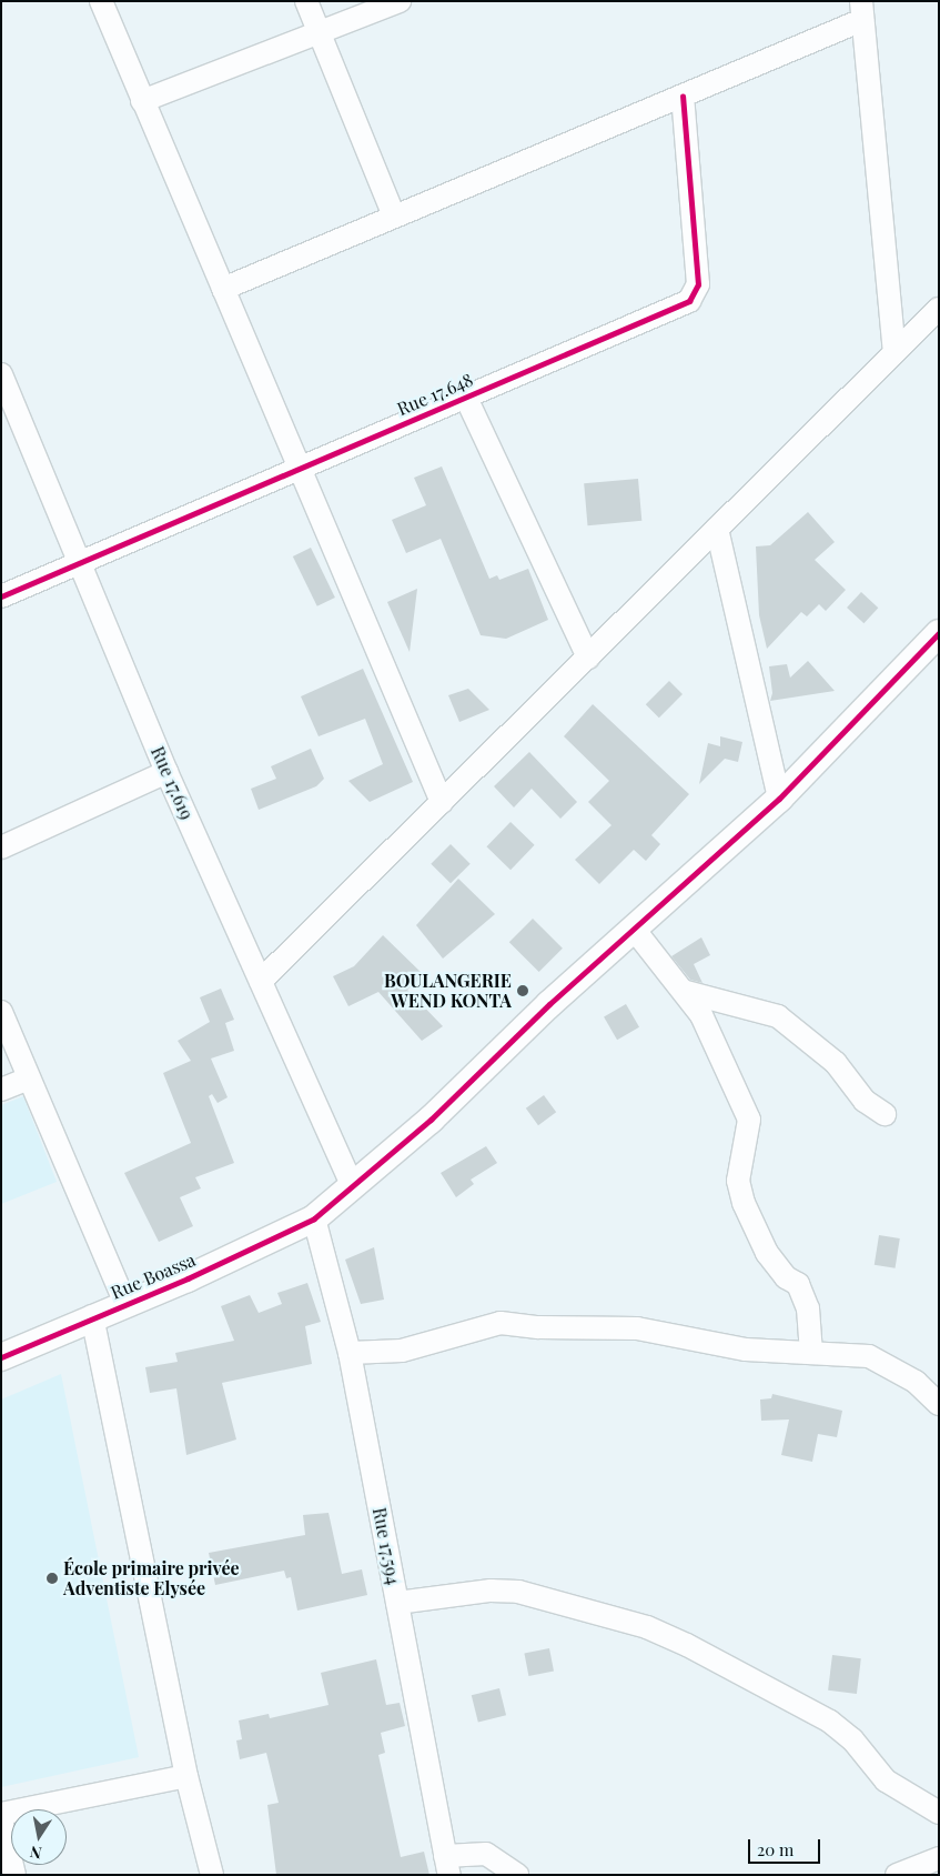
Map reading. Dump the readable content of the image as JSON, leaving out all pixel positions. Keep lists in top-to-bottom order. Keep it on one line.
{"streets":{"street":["Rue 17.648","Rue 17.619","Rue Boassa","Rue 17.594"]},"crossings":[["Rue 17.648","Rue 17.619"],["Rue 17.619","Rue Boassa"],["Rue Boassa","Rue 17.594"]],"places":["BOULANGERIE WEND KONTA","École primaire privée Adventiste Elysée"],"scale_bar":"20 m","north":"bottom"}
